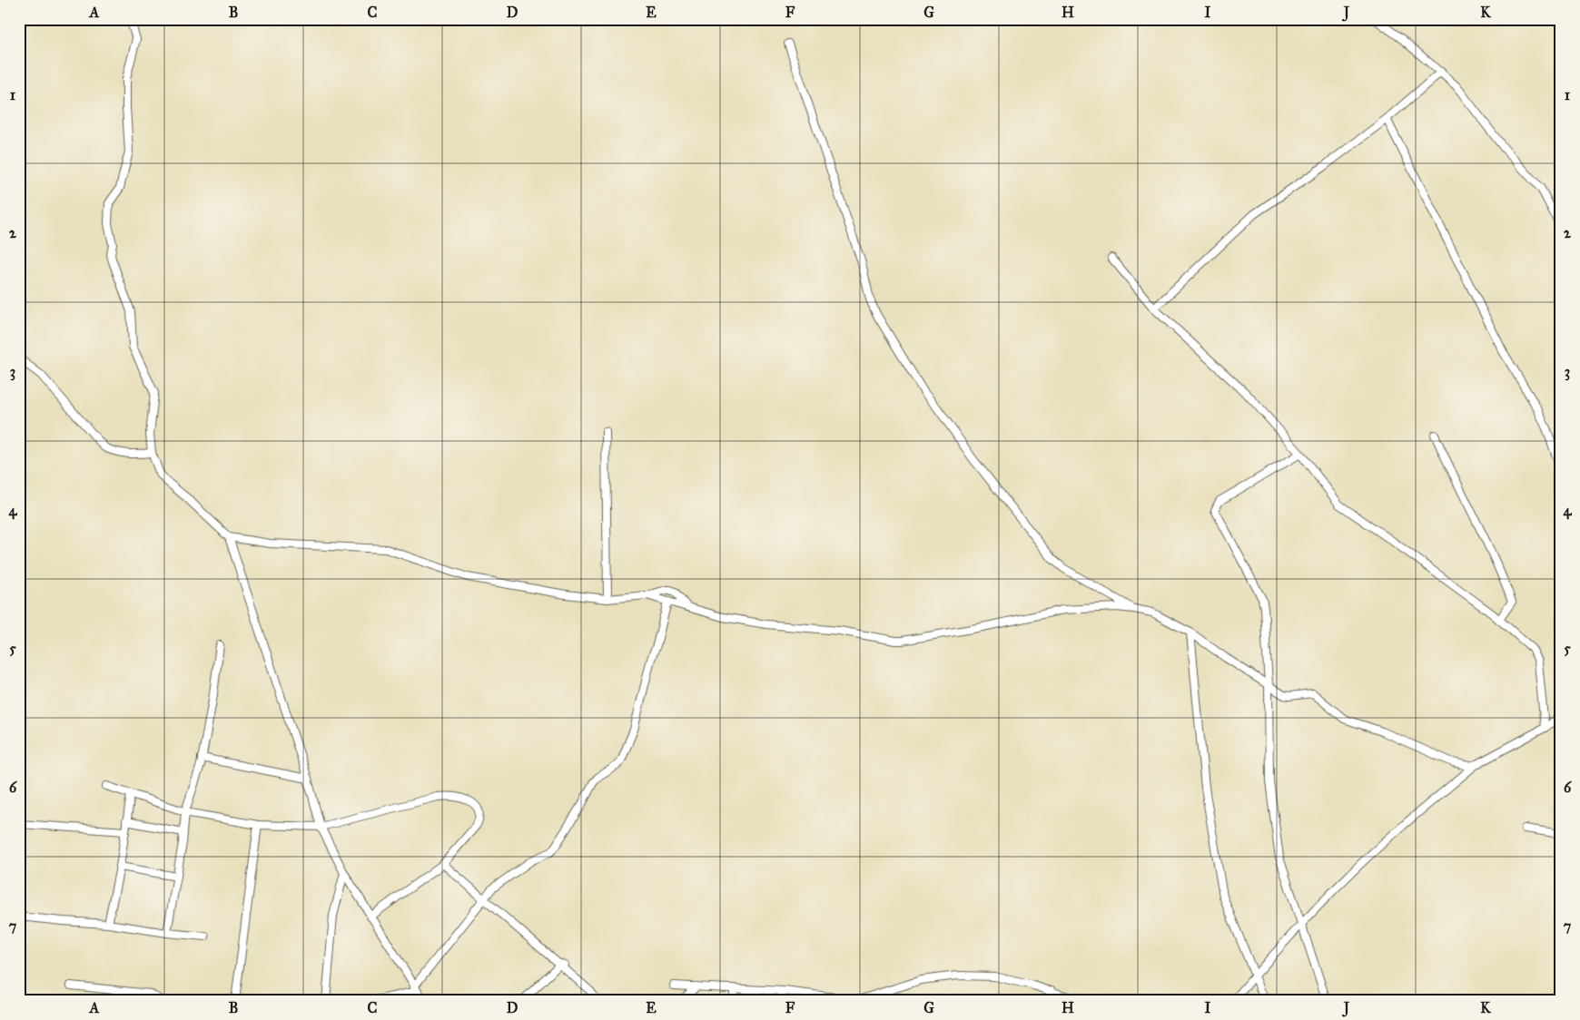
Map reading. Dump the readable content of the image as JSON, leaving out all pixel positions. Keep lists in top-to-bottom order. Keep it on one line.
{"grid":{"columns":["A","B","C","D","E","F","G","H","I","J","K"],"rows":["1","2","3","4","5","6","7"]}}
